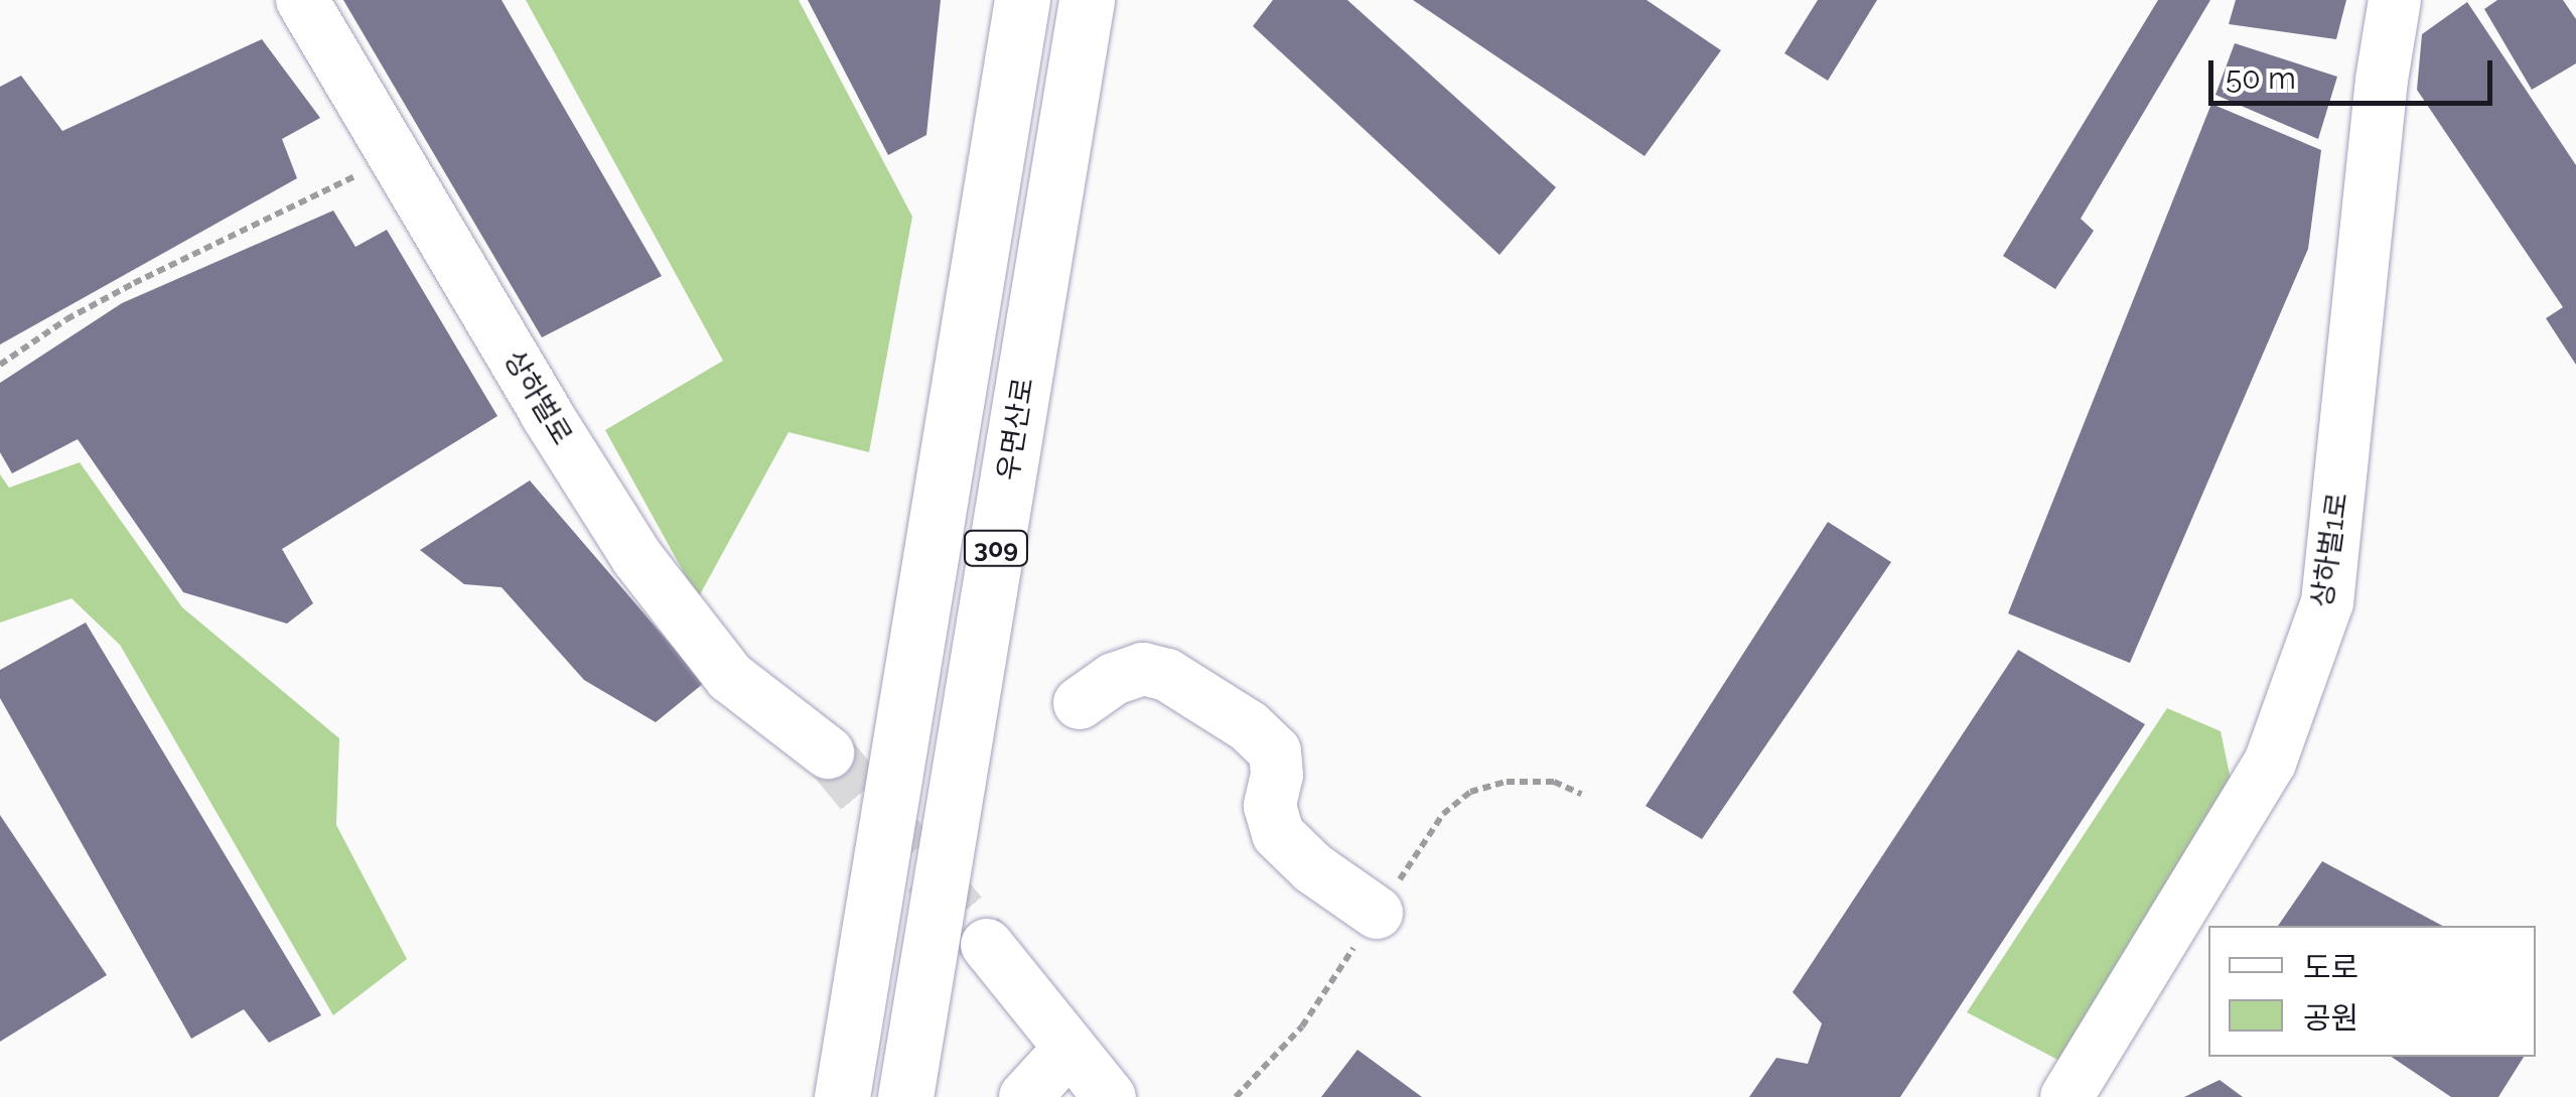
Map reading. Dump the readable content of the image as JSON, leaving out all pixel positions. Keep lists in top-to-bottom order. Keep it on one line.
{"streets":{"highway":["우면산로","309"],"street":["상하벌로","상하벌1로"]},"legend":["도로","공원"],"scale_bar":"50 m"}
